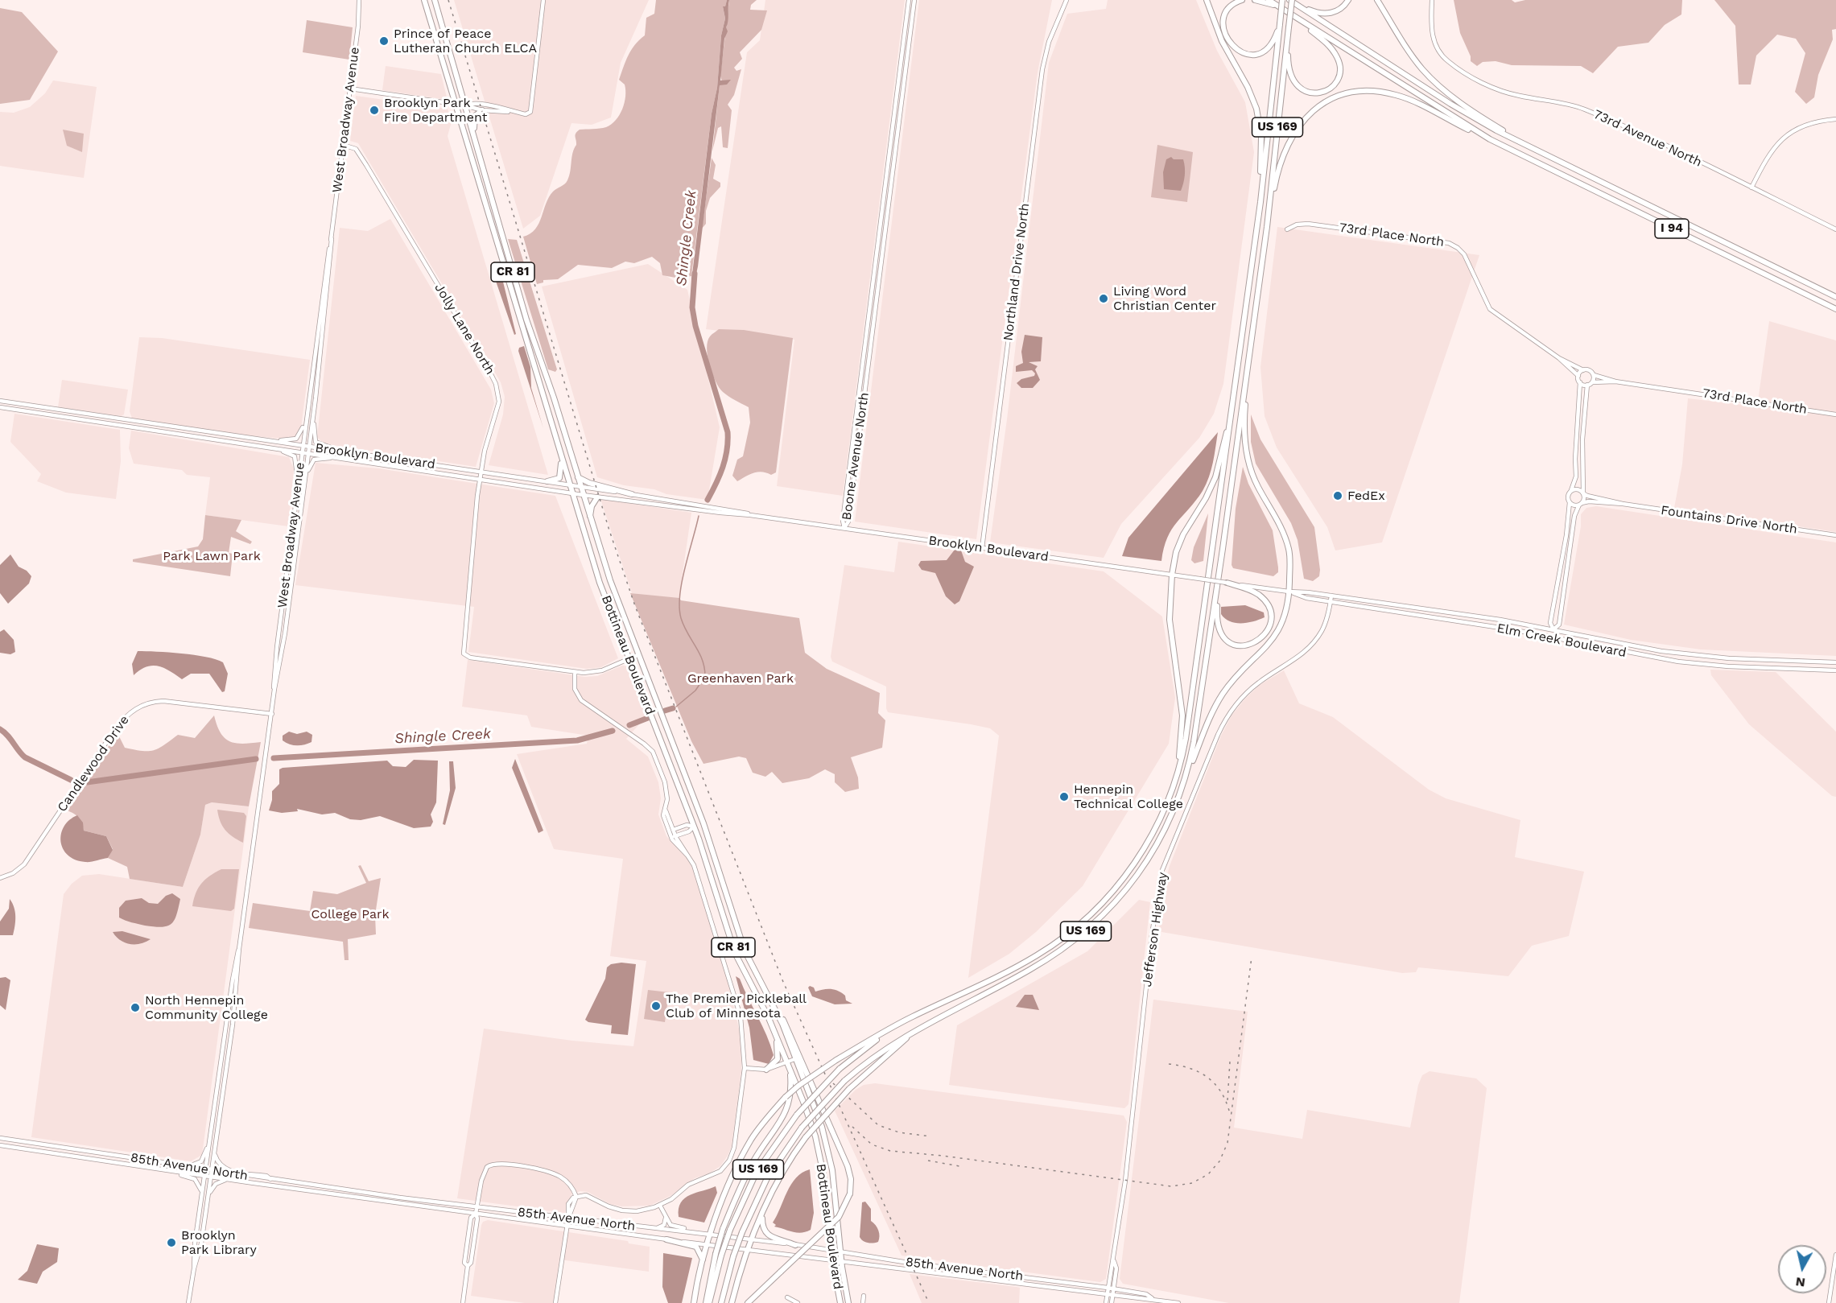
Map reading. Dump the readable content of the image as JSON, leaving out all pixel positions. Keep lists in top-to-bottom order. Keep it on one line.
{"streets":{"highway":["US 169","I 94","CR 81","Bottineau Boulevard"],"street":["West Broadway Avenue","73rd Avenue North","73rd Place North","Northland Drive North","Jolly Lane North","Brooklyn Boulevard","Boone Avenue North","Fountains Drive North","Elm Creek Boulevard","Candlewood Drive","Jefferson Highway","85th Avenue North"]},"crossings":[["West Broadway Avenue","Jolly Lane North"],["West Broadway Avenue","Brooklyn Boulevard"],["West Broadway Avenue","Candlewood Drive"],["West Broadway Avenue","85th Avenue North"],["US 169","I 94"],["Northland Drive North","Brooklyn Boulevard"],["Jolly Lane North","Brooklyn Boulevard"],["Brooklyn Boulevard","Boone Avenue North"],["Brooklyn Boulevard","Elm Creek Boulevard"],["Brooklyn Boulevard","Bottineau Boulevard"],["Elm Creek Boulevard","Jefferson Highway"],["Bottineau Boulevard","85th Avenue North"],["Jefferson Highway","85th Avenue North"]],"water":["Shingle Creek"],"parks":["Park Lawn Park","Greenhaven Park","College Park"],"places":["Prince of Peace Lutheran Church ELCA","Brooklyn Park Fire Department","Living Word Christian Center","FedEx","Hennepin Technical College","The Premier Pickleball Club of Minnesota","North Hennepin Community College","Brooklyn Park Library"],"north":"bottom"}
